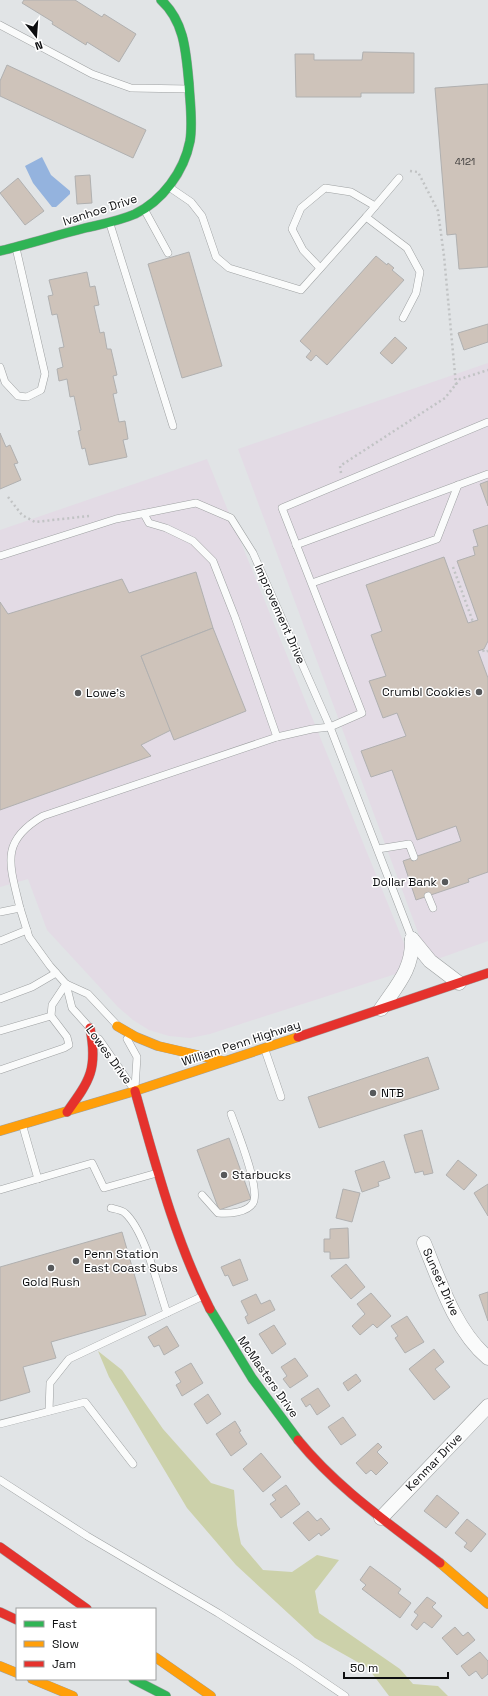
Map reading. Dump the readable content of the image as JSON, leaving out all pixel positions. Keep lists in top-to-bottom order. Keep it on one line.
{"streets":{"main road":["Ivanhoe Drive","William Penn Highway","McMasters Drive"],"street":["Sunset Drive","Kenmar Drive"],"lane":["Improvement Drive","Lowes Drive"]},"crossings":[["Improvement Drive","Lowes Drive"],["William Penn Highway","Lowes Drive"],["William Penn Highway","McMasters Drive"],["Lowes Drive","McMasters Drive"],["McMasters Drive","Kenmar Drive"]],"places":["Crumbl Cookies","Lowe's","Dollar Bank","NTB","Starbucks","Penn Station East Coast Subs","Gold Rush"],"house_numbers":["4121"],"legend":["Fast","Slow","Jam"],"scale_bar":"50 m","north":"bottom"}
